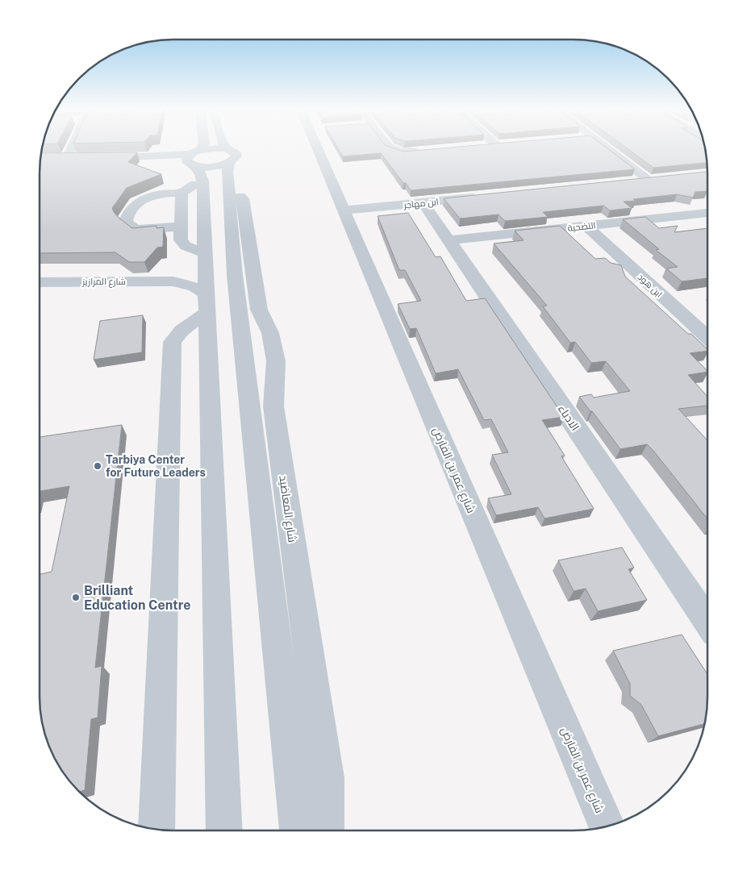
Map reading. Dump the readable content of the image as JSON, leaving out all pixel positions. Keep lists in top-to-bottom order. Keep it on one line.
{"streets":{"street":["ابن مهاجر","التضحية","شارع المرازيز","ابن هود","الادباء","شارع عمر بن الفارض","شارع المعاضيد"]},"crossings":[["ابن مهاجر","الادباء"],["ابن مهاجر","شارع عمر بن الفارض"],["التضحية","ابن هود"],["التضحية","الادباء"]],"places":["Tarbiya Center for Future Leaders","Brilliant Education Centre"]}
